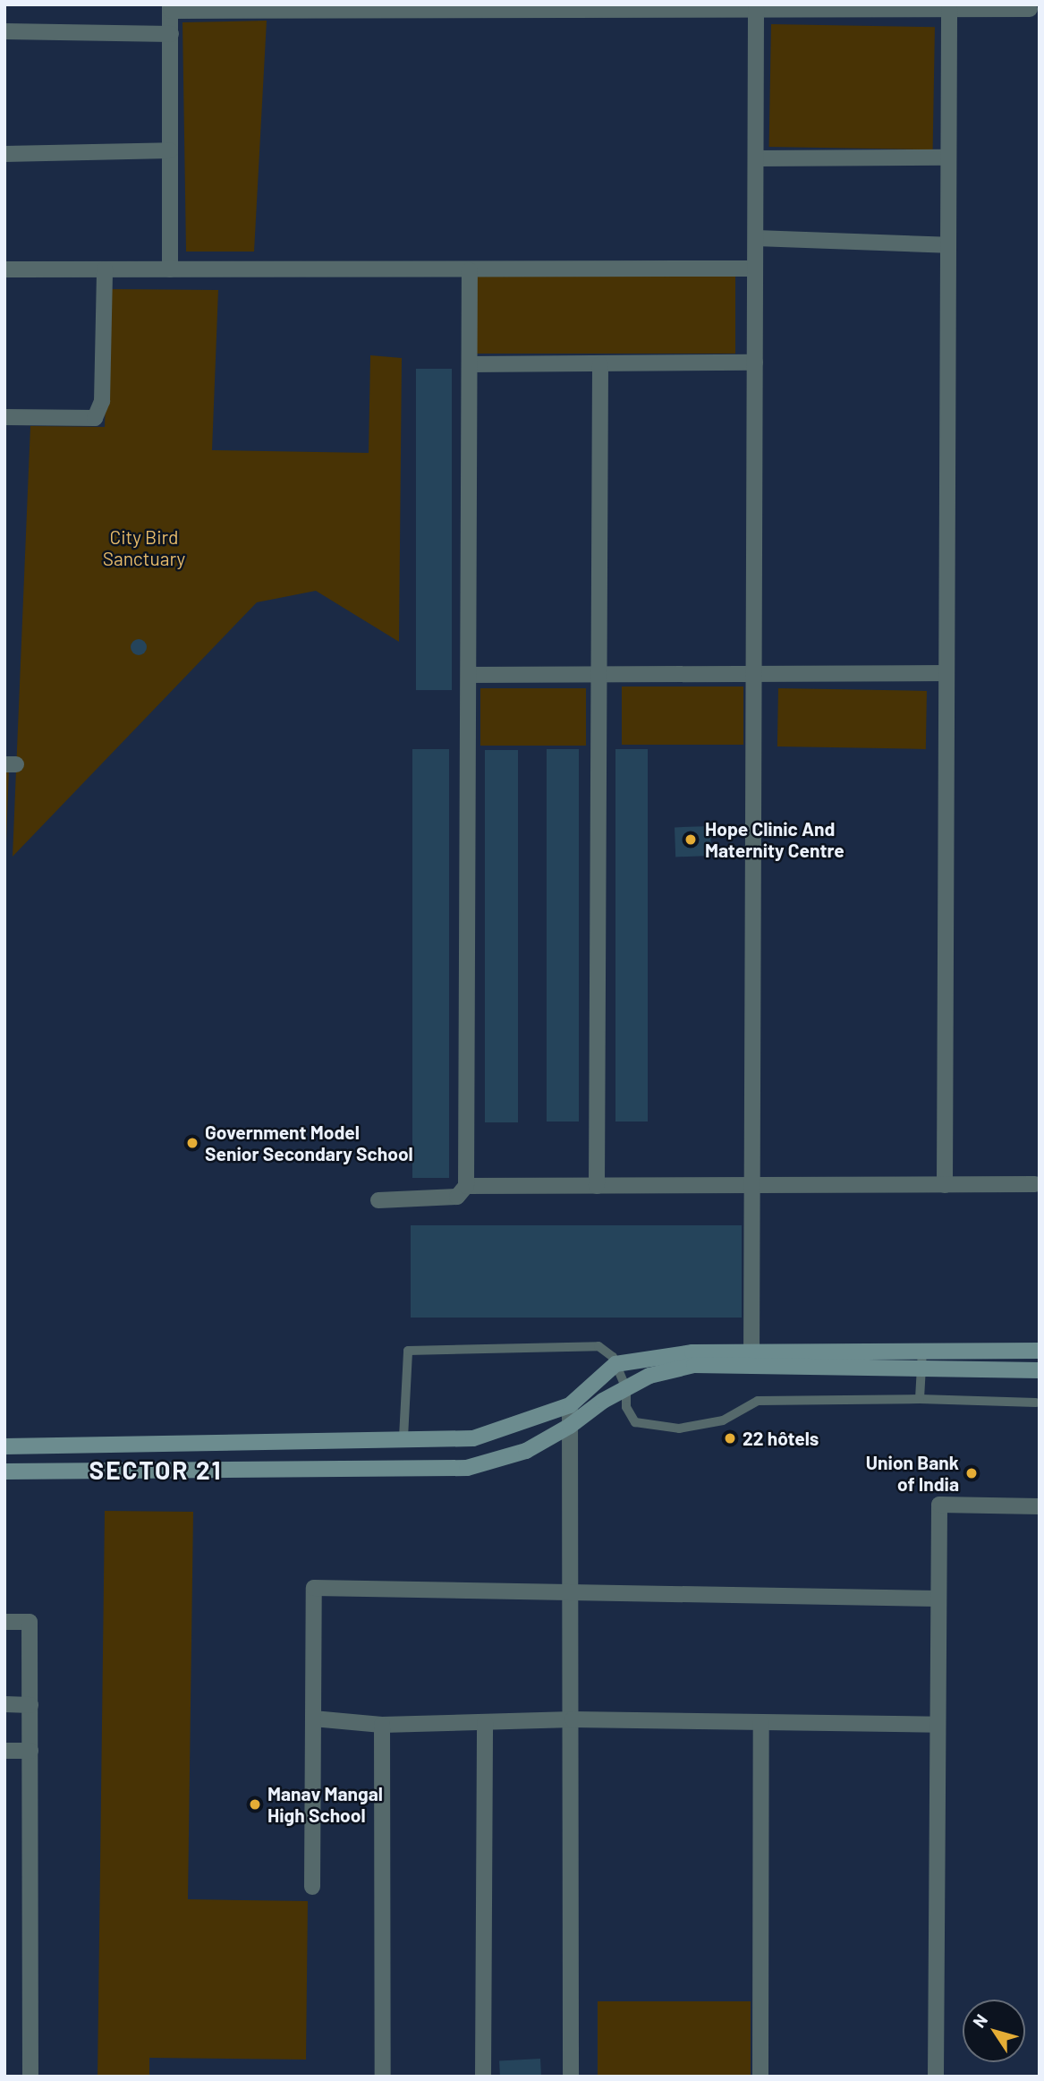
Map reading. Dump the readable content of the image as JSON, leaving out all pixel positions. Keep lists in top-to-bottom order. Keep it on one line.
{"districts":["SECTOR 21"],"parks":["City Bird Sanctuary"],"places":["Hope Clinic And Maternity Centre","Government Model Senior Secondary School","22 hôtels","Union Bank of India","Manav Mangal High School"],"north":"top left"}
